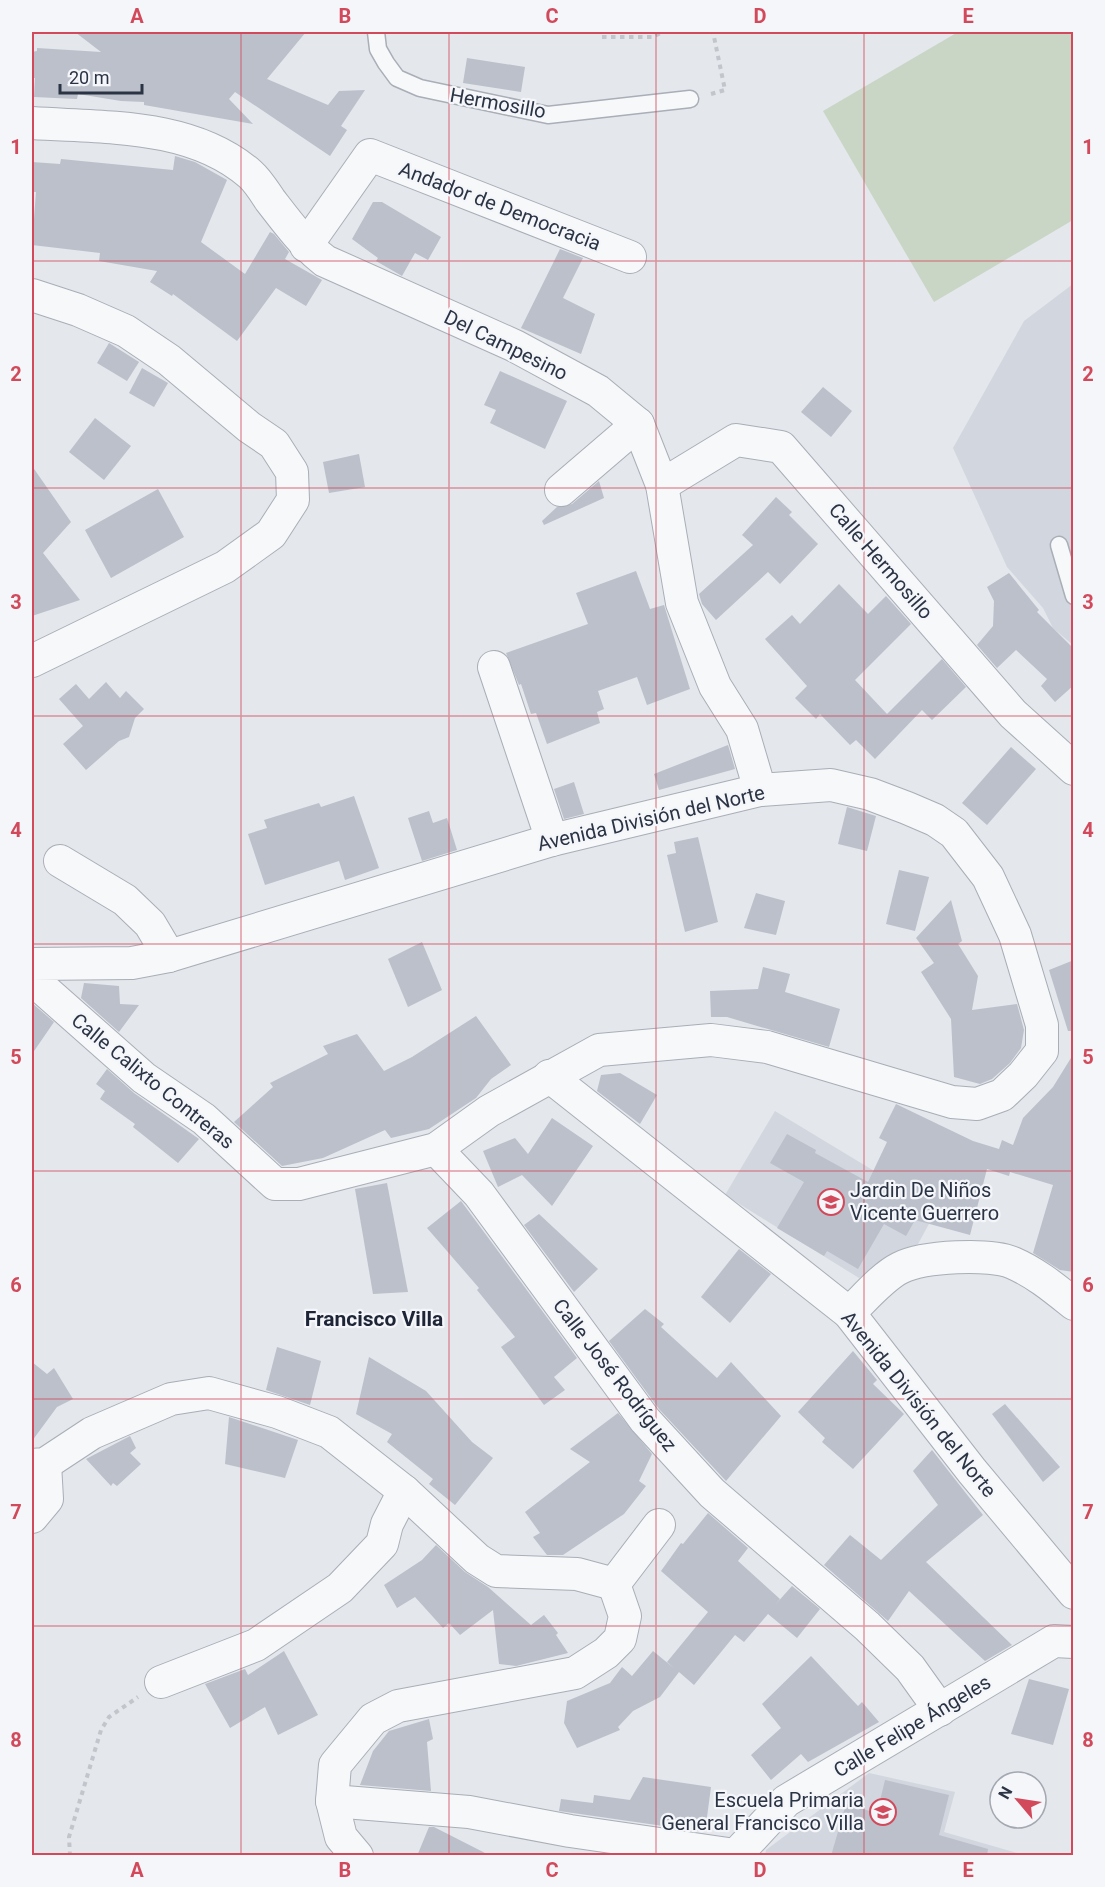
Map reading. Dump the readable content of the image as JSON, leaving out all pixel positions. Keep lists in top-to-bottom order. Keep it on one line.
{"streets":{"street":["Andador de Democracia","Del Campesino","Calle Hermosillo","Avenida División del Norte","Calle Calixto Contreras","Calle José Rodríguez","Calle Felipe Ángeles"],"lane":["Hermosillo"]},"crossings":[["Andador de Democracia","Del Campesino"],["Del Campesino","Calle Hermosillo"],["Del Campesino","Avenida División del Norte"],["Calle Calixto Contreras","Calle José Rodríguez"],["Calle José Rodríguez","Calle Felipe Ángeles"]],"districts":["Francisco Villa"],"places":{"school or university":["Jardin De Niños Vicente Guerrero","Escuela Primaria General Francisco Villa"]},"scale_bar":"20 m","north":"top left","grid":{"columns":["A","B","C","D","E"],"rows":["1","2","3","4","5","6","7","8"]}}
